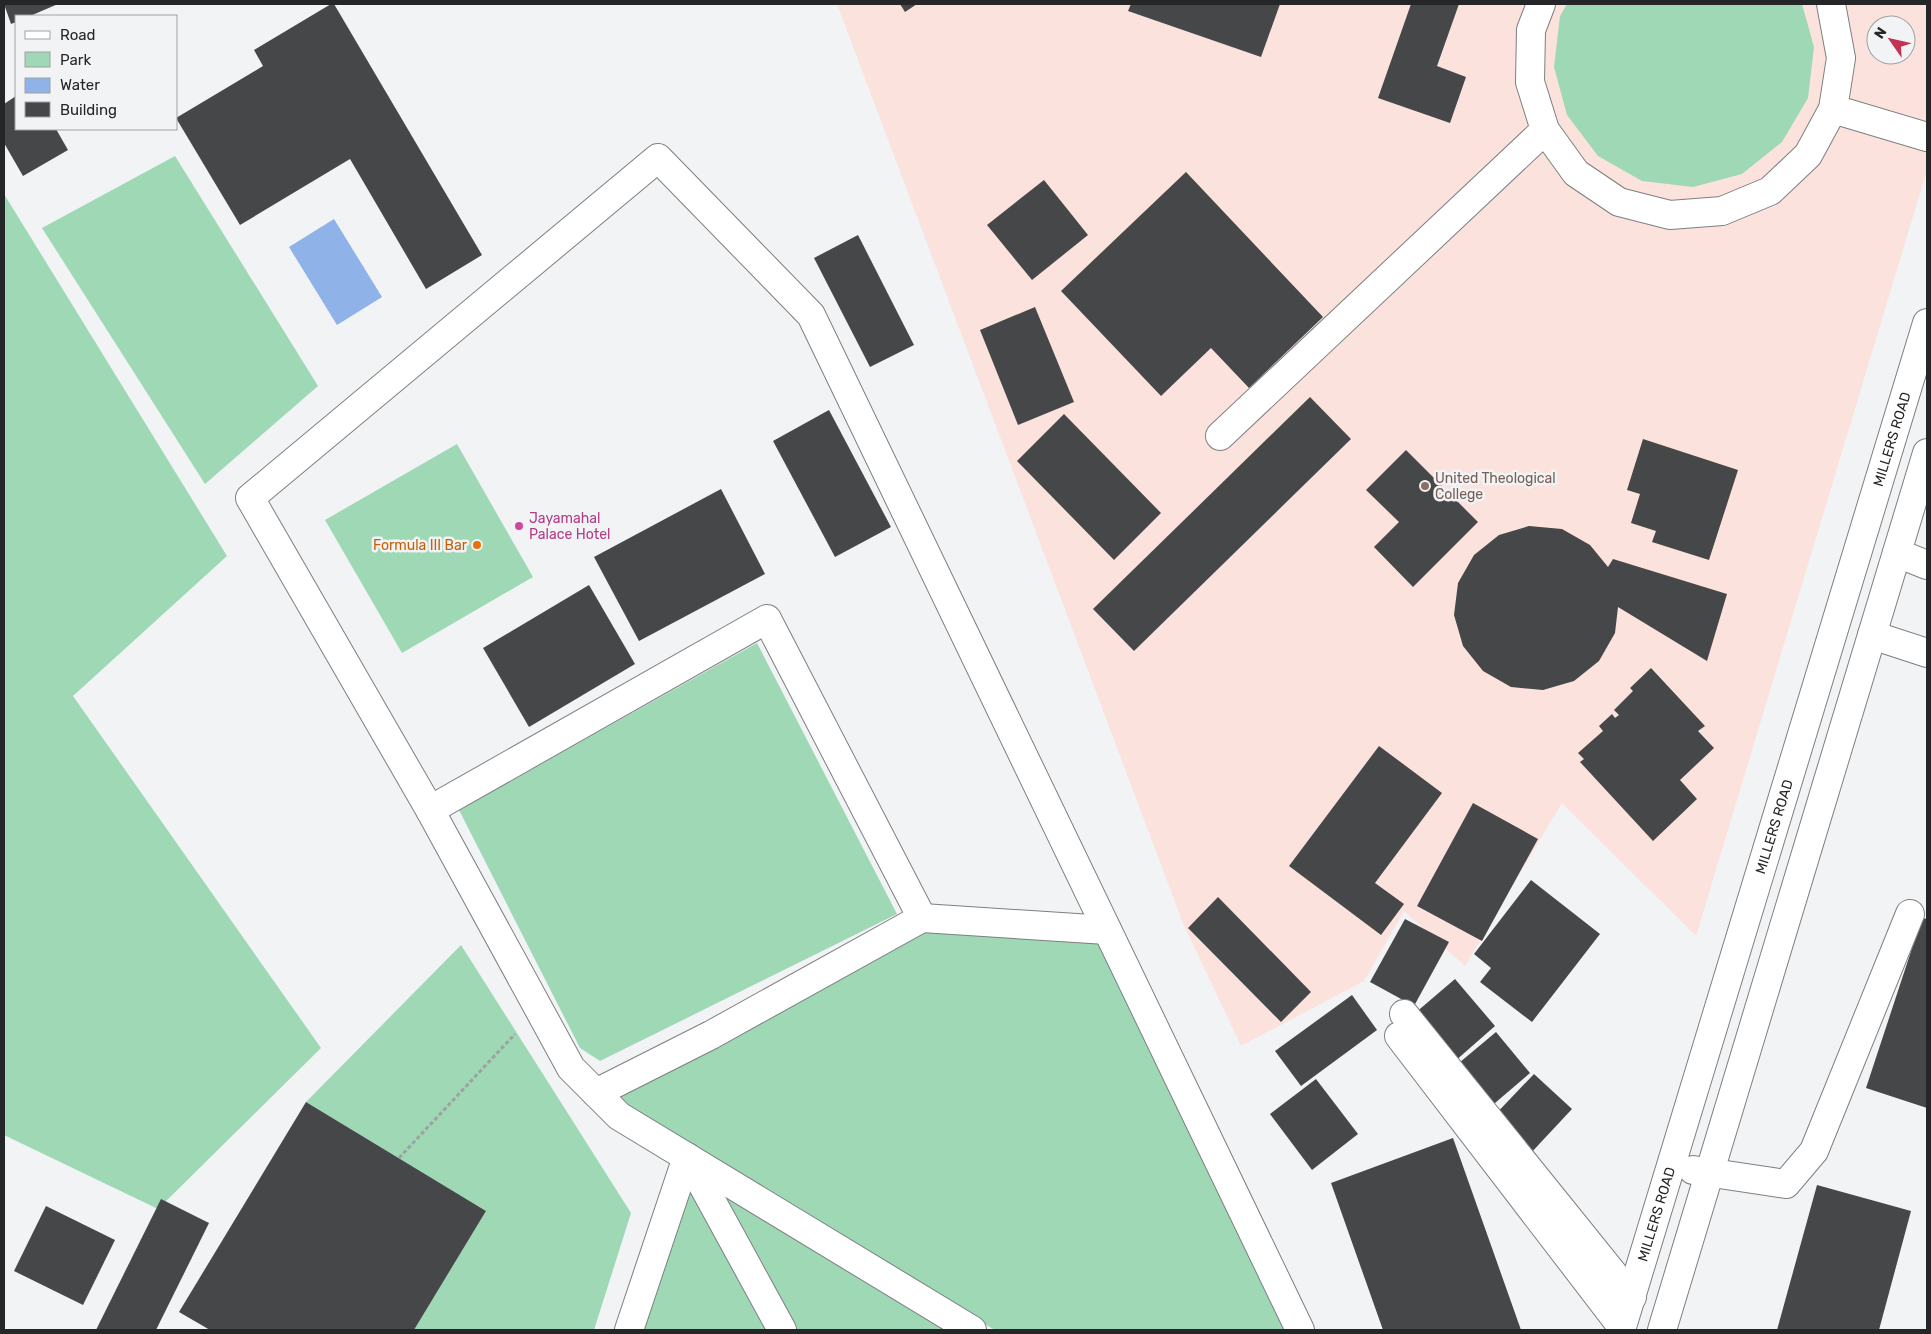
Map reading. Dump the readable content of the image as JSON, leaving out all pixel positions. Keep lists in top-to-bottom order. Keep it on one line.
{"streets":{"street":["MILLERS ROAD"]},"places":["United Theological College","Jayamahal Palace Hotel","Formula III Bar"],"legend":["Road","Park","Water","Building"],"north":"top left"}
